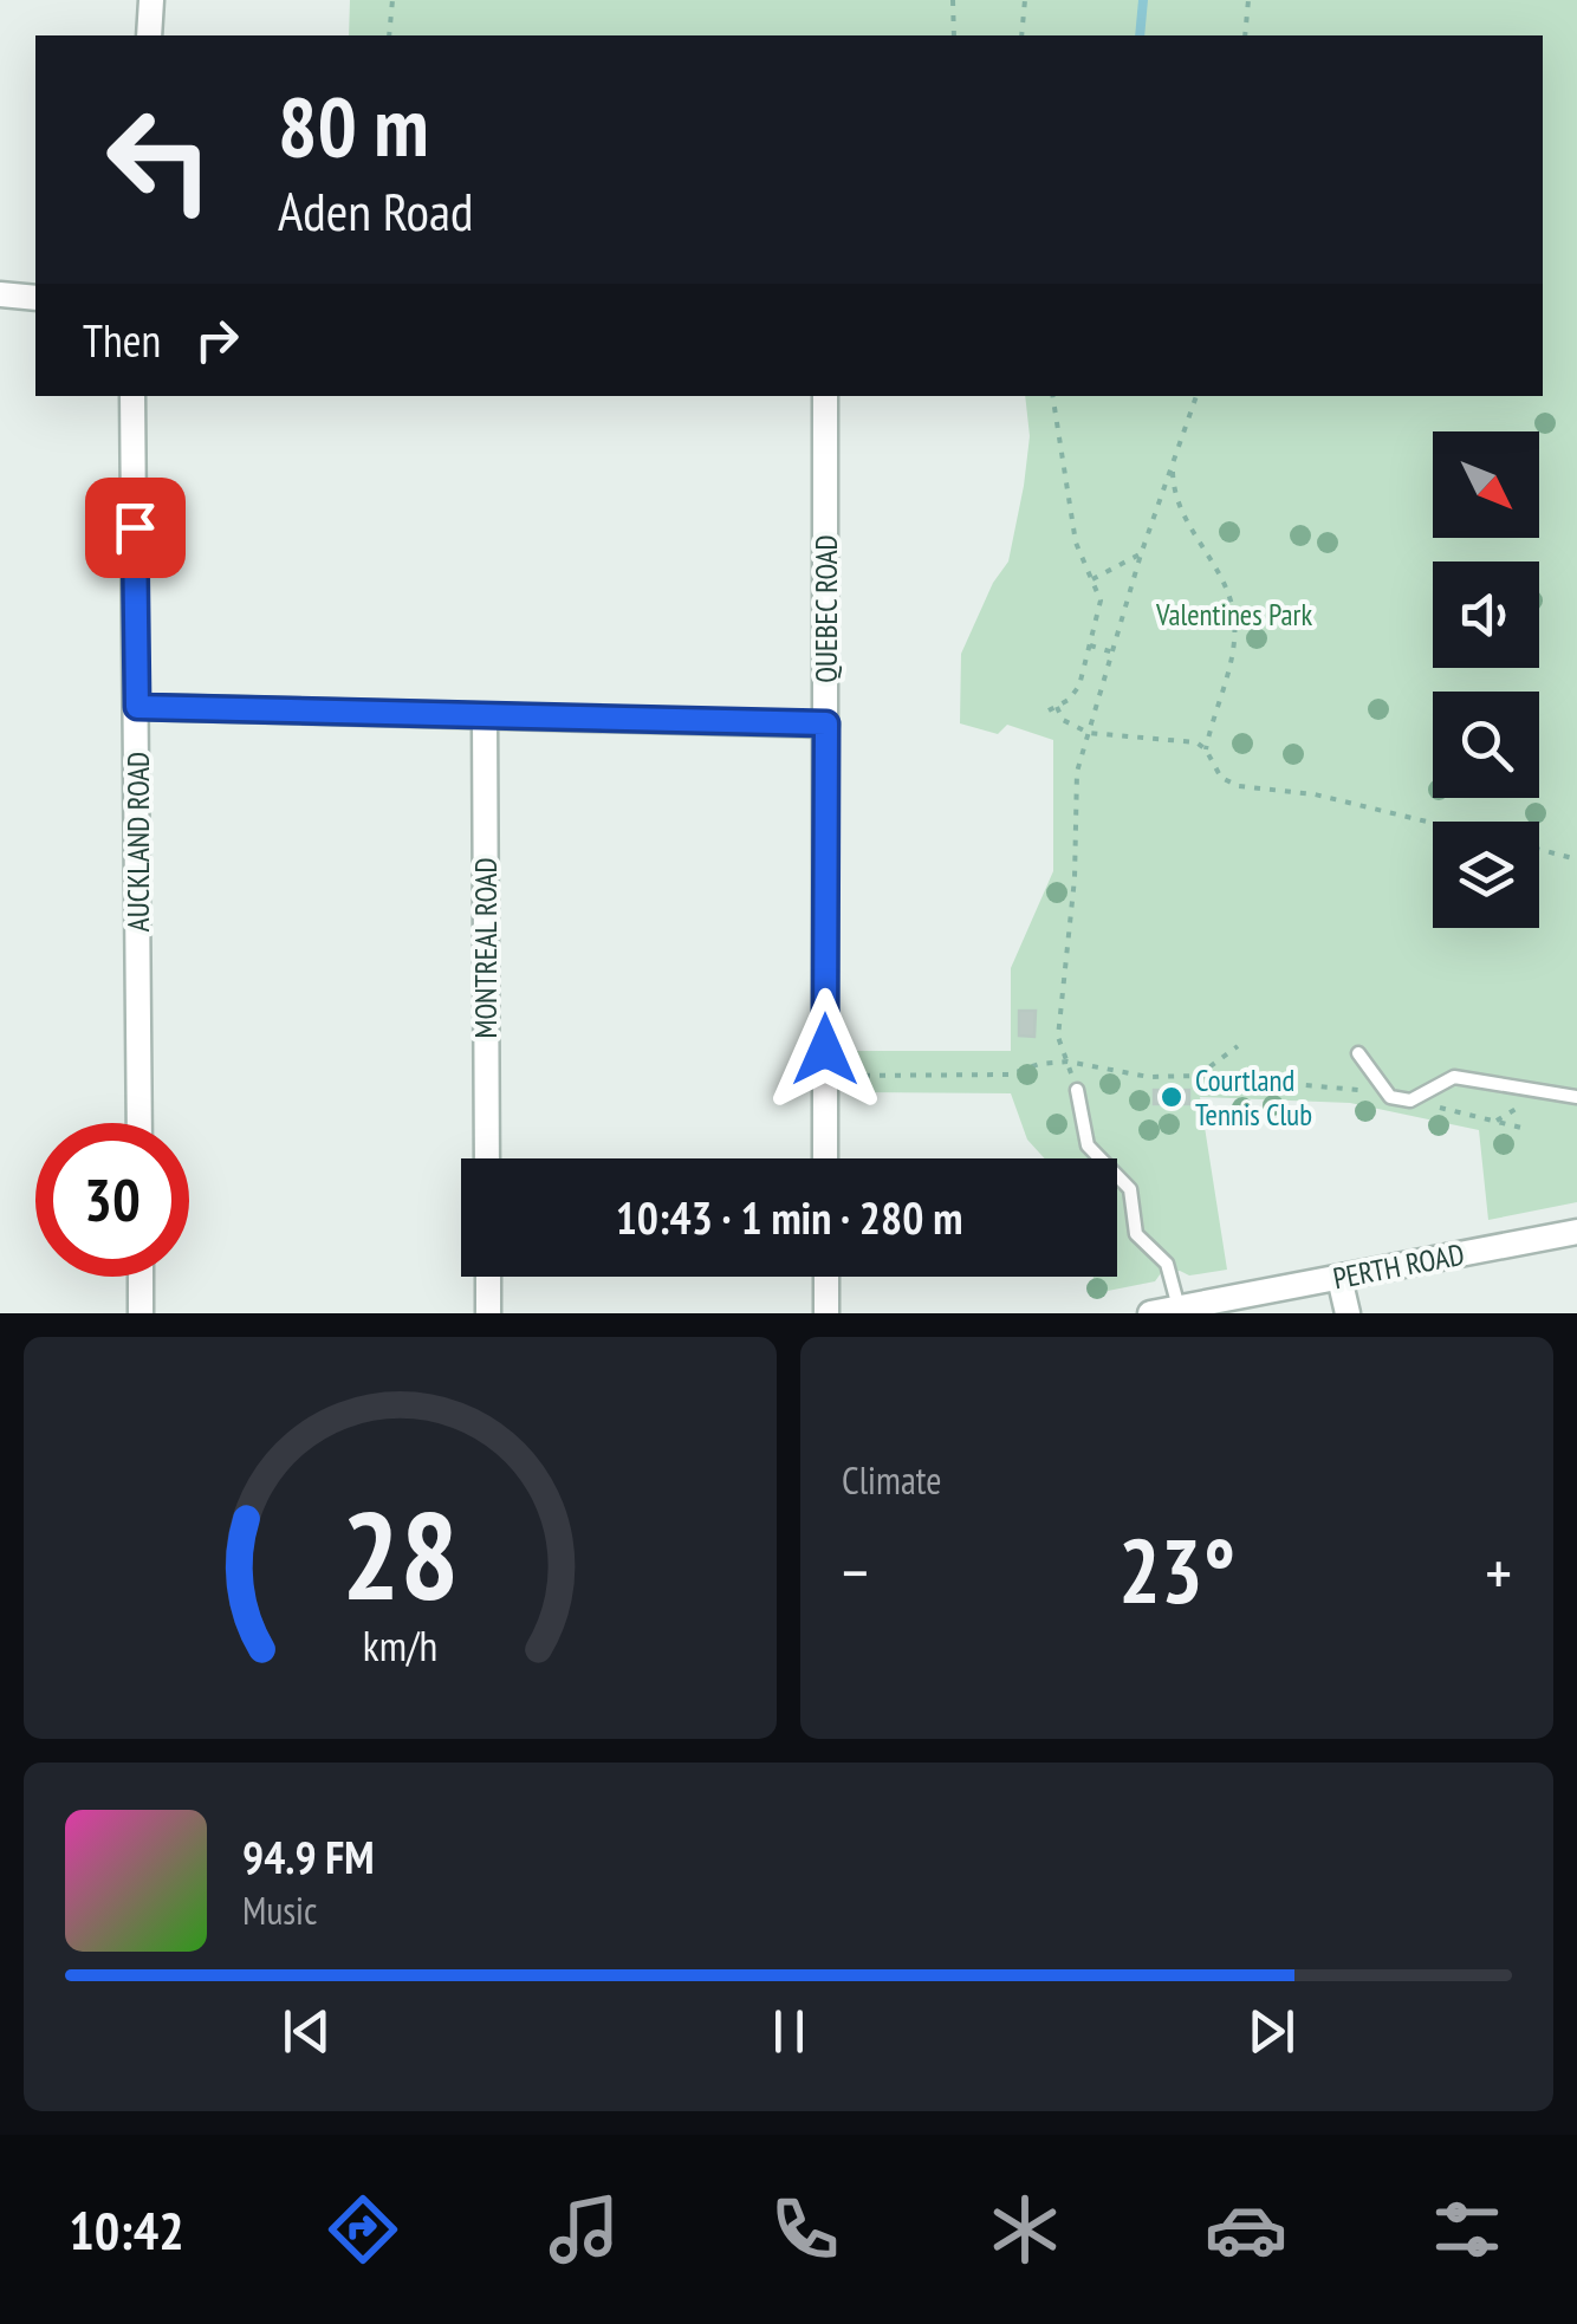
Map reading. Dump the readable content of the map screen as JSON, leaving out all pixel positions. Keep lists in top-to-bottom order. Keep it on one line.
{"streets":{"street":["QUEBEC ROAD","AUCKLAND ROAD","MONTREAL ROAD","PERTH ROAD"]},"parks":["Valentines Park"],"places":["Courtland Tennis Club"],"north":"bottom right","page":{"turn":["80 m","Aden Road"],"then":"Then","limit":"30","trip":"10:43 · 1 min · 280 m","tile":"Climate","heat":["−","23°","+"],"song":["94.9 FM","Music"],"tabs":"10:42","gauge":["28","km/h"]}}
